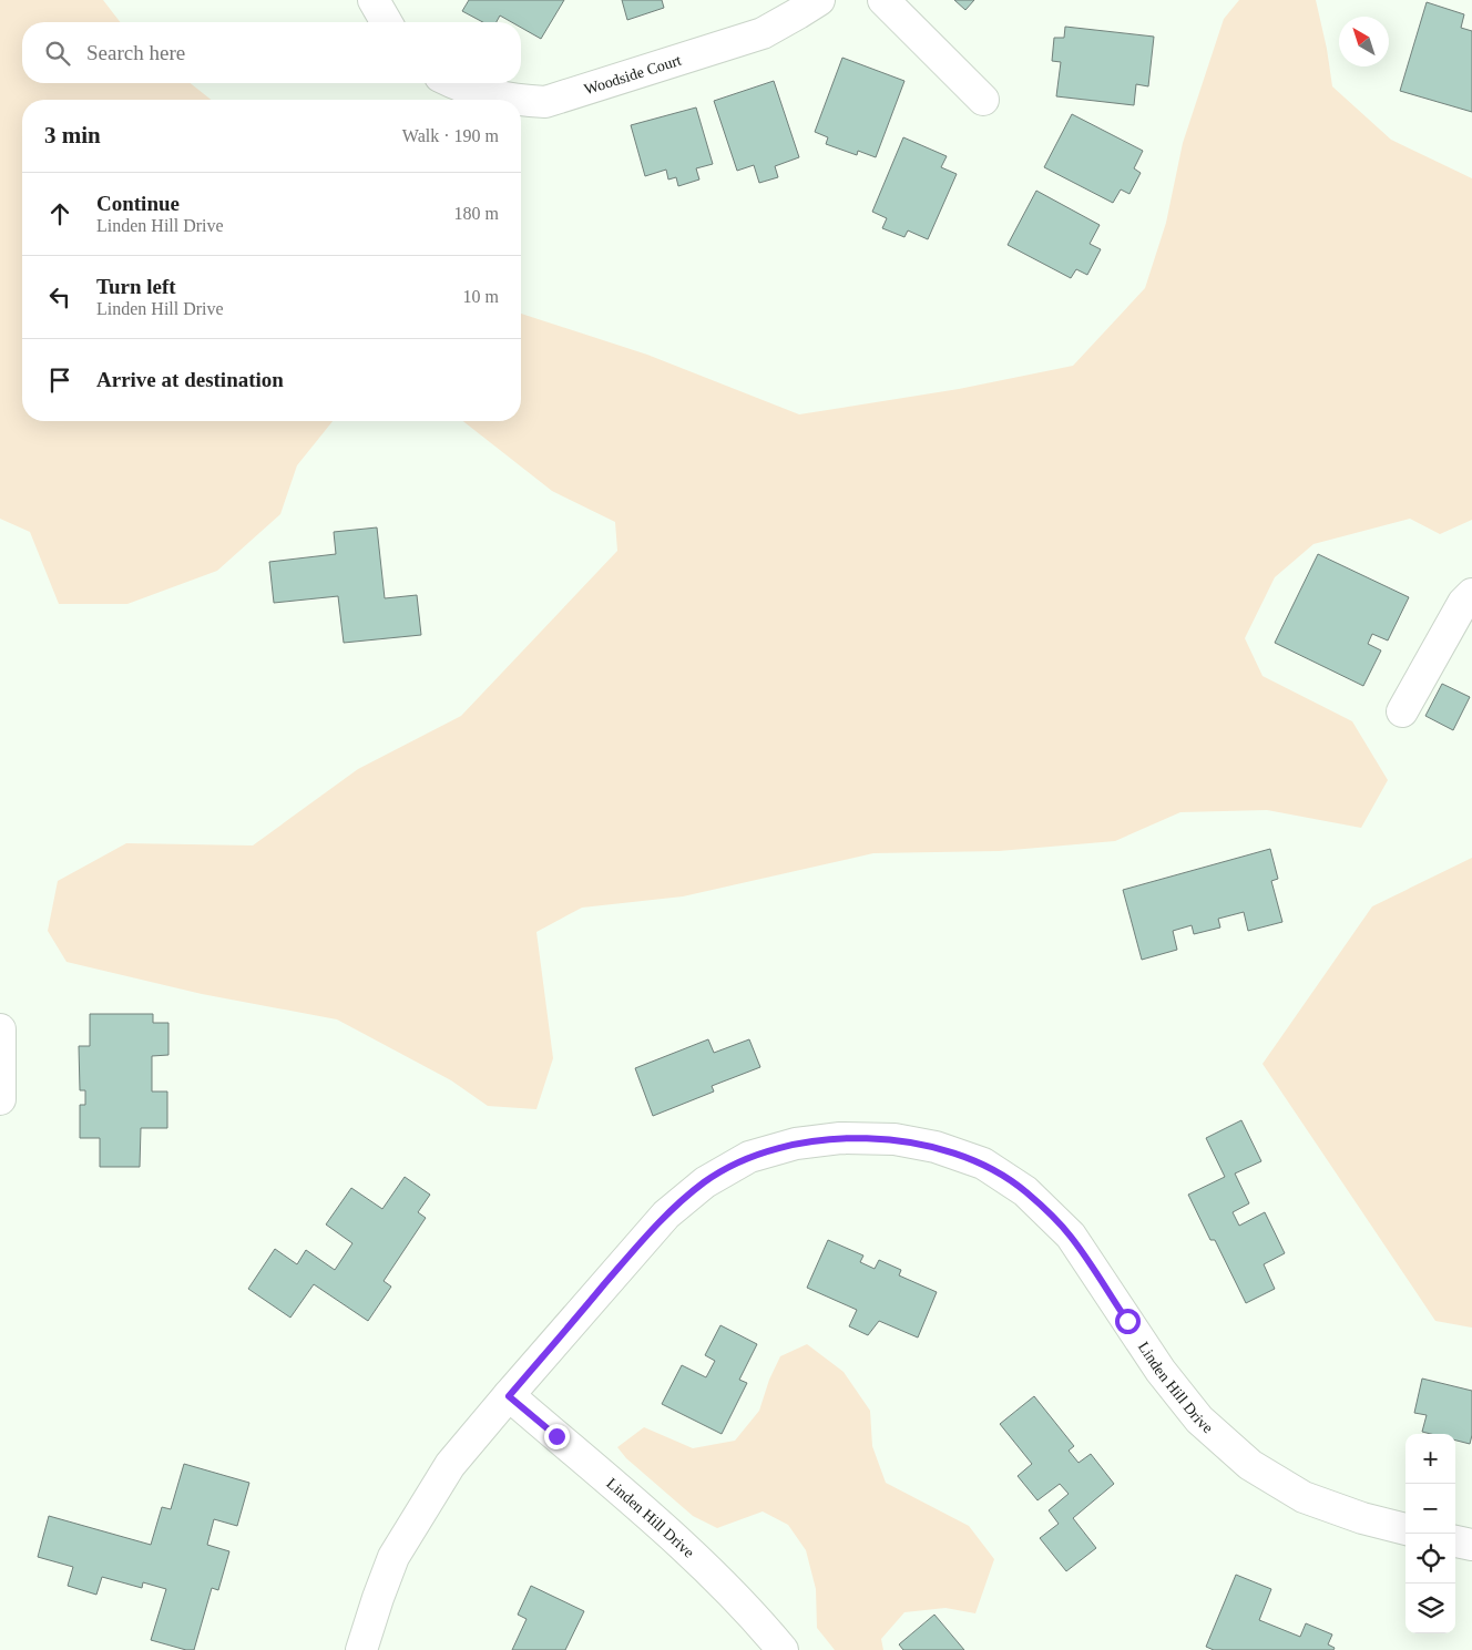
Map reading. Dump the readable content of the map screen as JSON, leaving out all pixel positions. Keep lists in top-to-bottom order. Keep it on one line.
{"streets":{"street":["Woodside Court","Linden Hill Drive"]},"north":"top left","page":{"search":"Search here","heading":["3 min","Walk · 190 m"],"list":[["Continue","Linden Hill Drive","180 m"],["Turn left","Linden Hill Drive","10 m"],"Arrive at destination"],"map_buttons":["+","−"]}}
